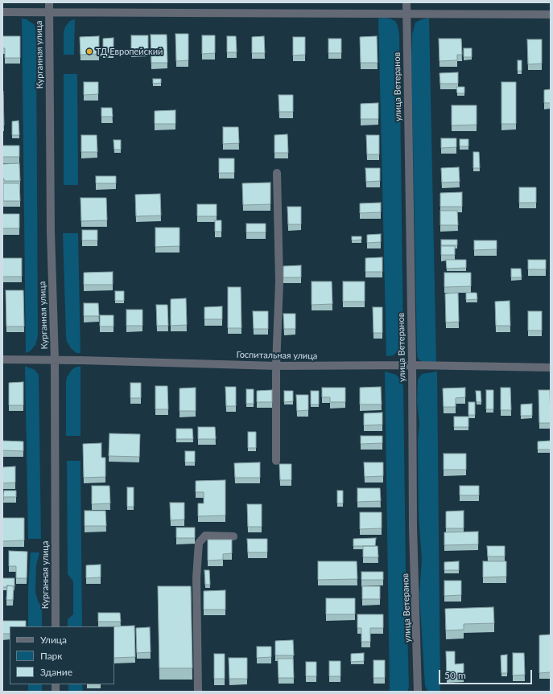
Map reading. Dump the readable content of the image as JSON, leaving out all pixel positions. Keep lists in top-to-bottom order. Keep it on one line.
{"streets":{"street":["Курганная улица","улица Ветеранов","Госпитальная улица"]},"crossings":[["Курганная улица","Госпитальная улица"],["улица Ветеранов","Госпитальная улица"]],"places":["ТД Европейский"],"legend":["Улица","Парк","Здание"],"scale_bar":"50 m"}
